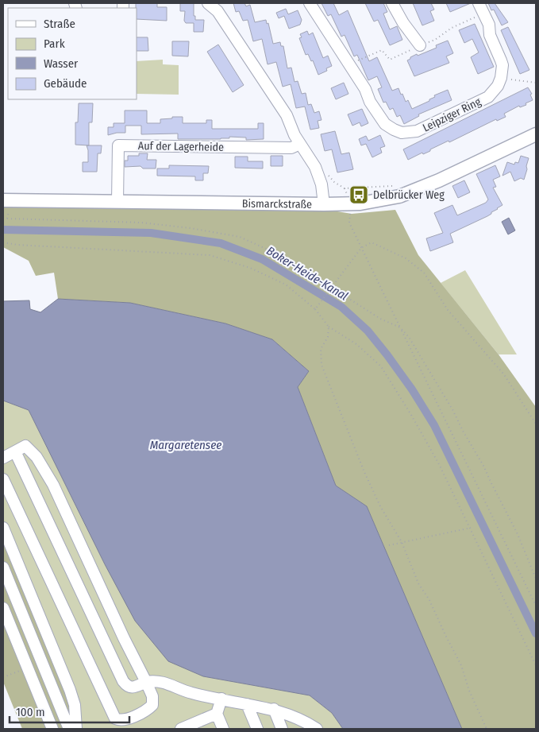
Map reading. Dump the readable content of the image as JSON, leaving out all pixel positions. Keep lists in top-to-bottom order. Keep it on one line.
{"streets":{"main road":["Bismarckstraße"],"street":["Leipziger Ring","Auf der Lagerheide"]},"crossings":[["Auf der Lagerheide","Bismarckstraße"]],"water":["Boker-Heide-Kanal","Margaretensee"],"places":{"bus stop":["Delbrücker Weg"]},"legend":["Straße","Park","Wasser","Gebäude"],"scale_bar":"100 m"}
